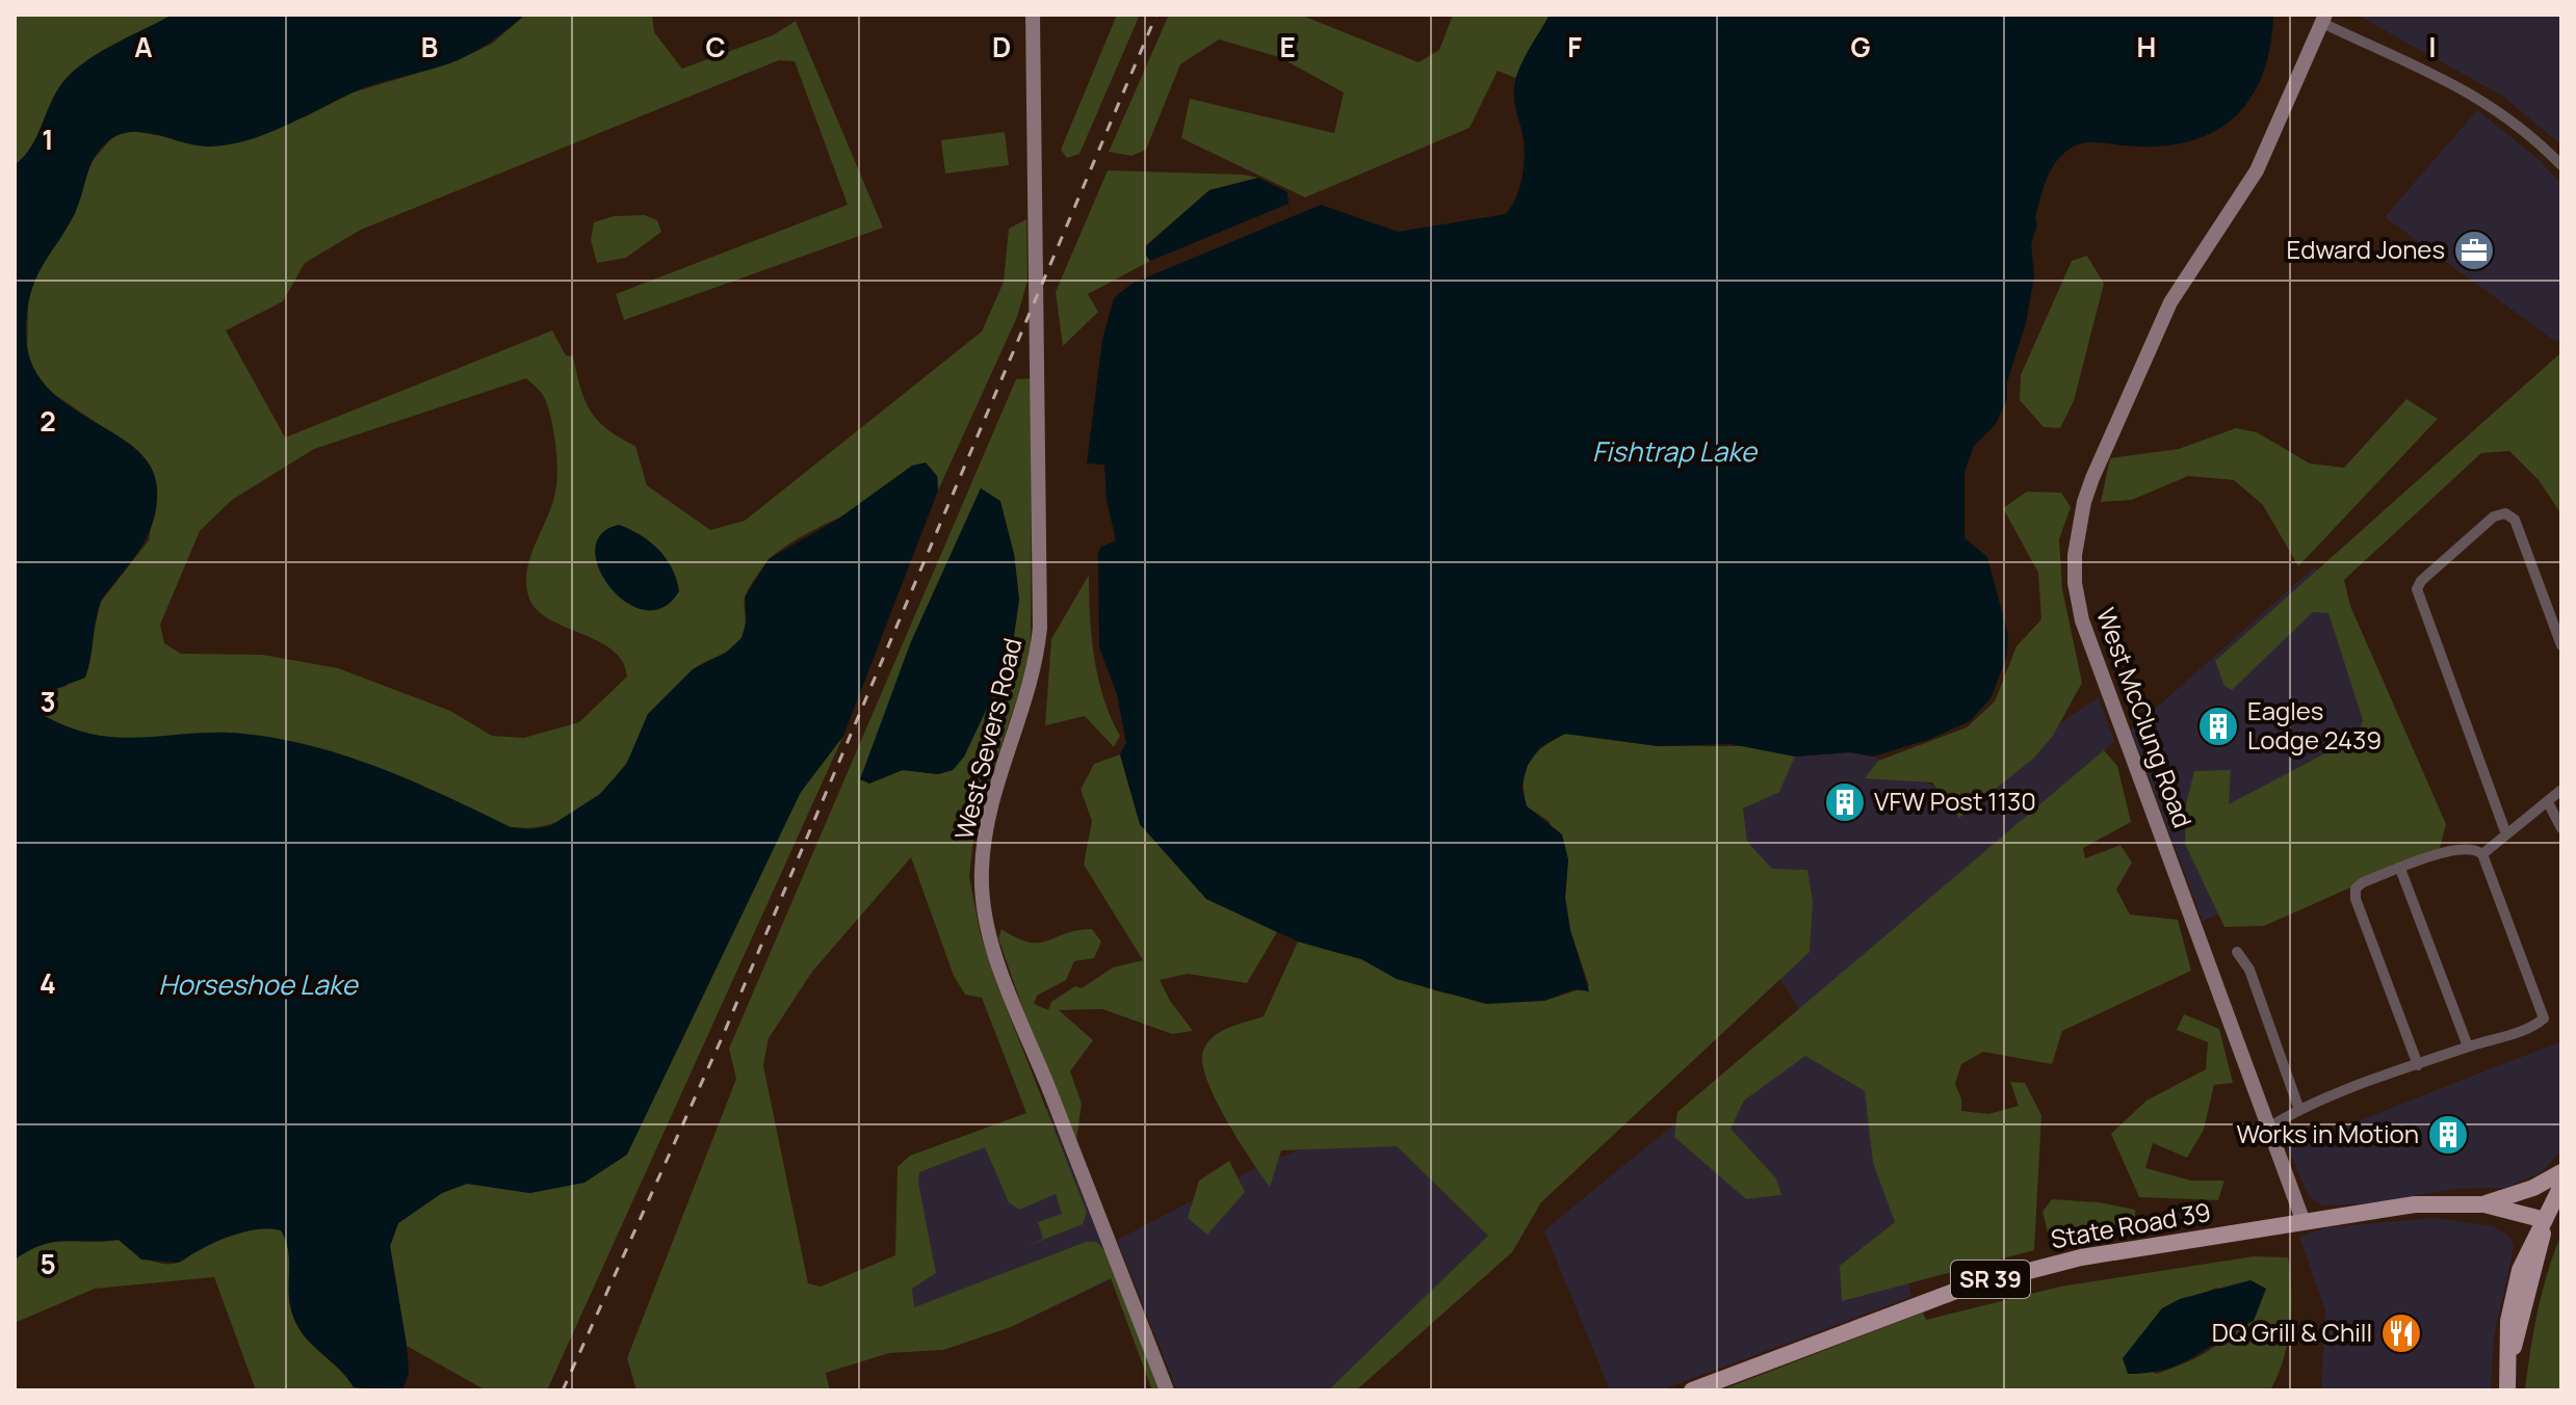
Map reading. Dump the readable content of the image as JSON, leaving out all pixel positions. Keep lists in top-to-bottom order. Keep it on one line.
{"streets":{"main road":["State Road 39","SR 39"],"street":["West McClung Road","West Severs Road"]},"crossings":[["West McClung Road","State Road 39"]],"water":["Fishtrap Lake","Horseshoe Lake"],"places":{"office":["Edward Jones"],"building":["Eagles Lodge 2439","VFW Post 1130","Works in Motion"],"restaurant":["DQ Grill & Chill"]},"grid":{"columns":["A","B","C","D","E","F","G","H","I"],"rows":["1","2","3","4","5"]}}
